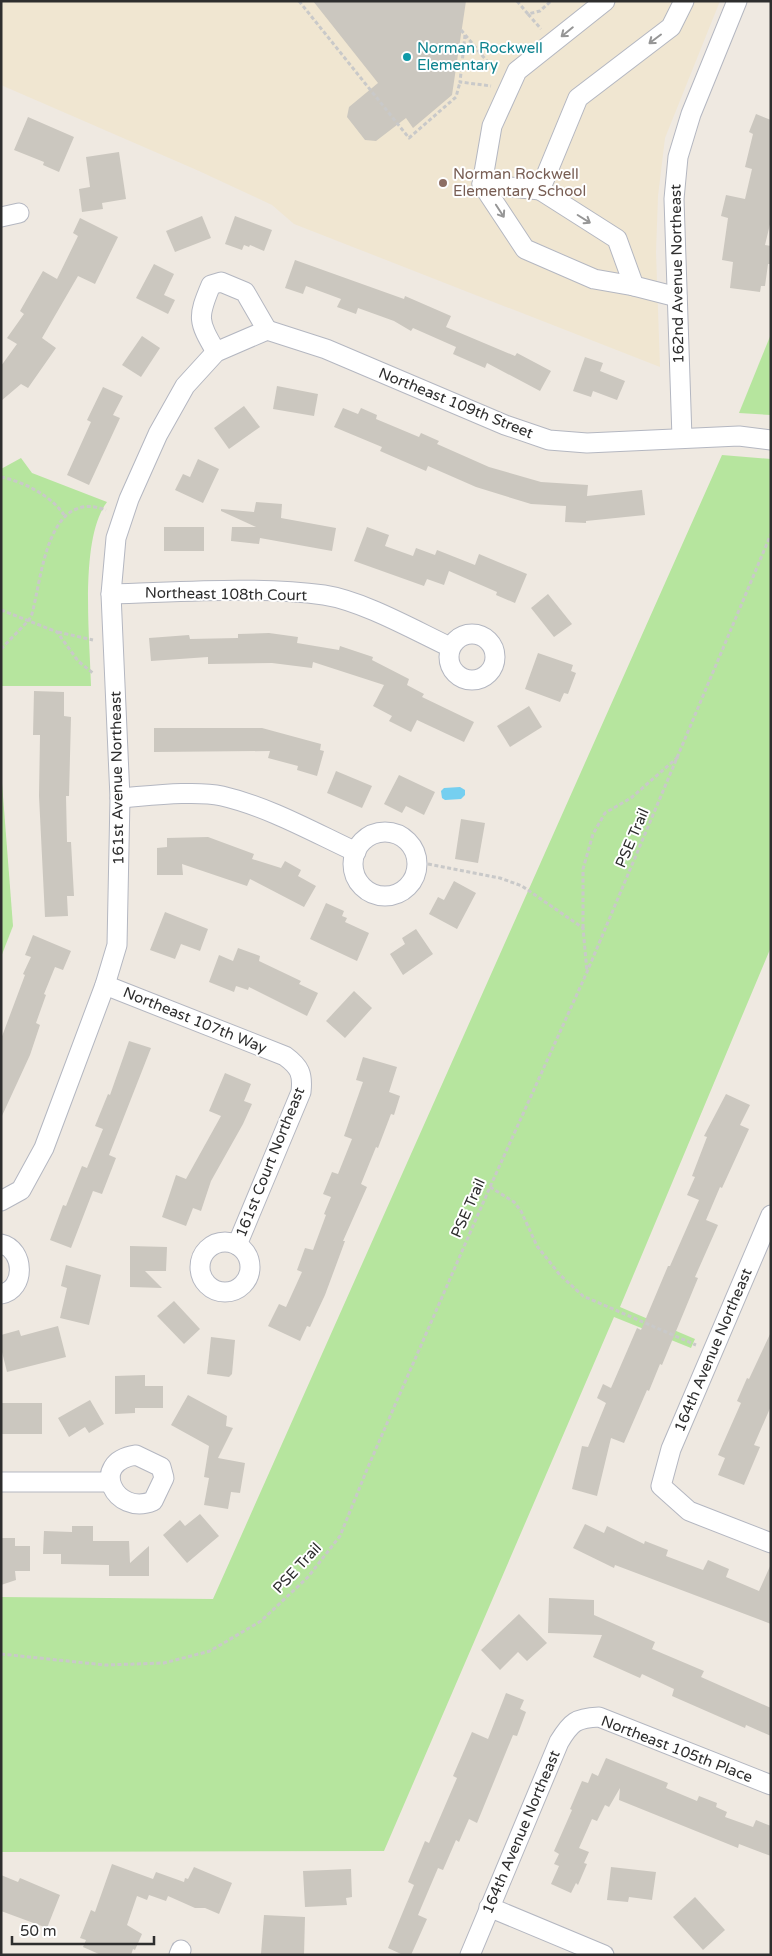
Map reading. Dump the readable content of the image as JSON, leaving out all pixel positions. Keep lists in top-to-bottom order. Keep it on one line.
{"streets":{"street":["162nd Avenue Northeast","Northeast 109th Street","Northeast 108th Court","161st Avenue Northeast","Northeast 107th Way","161st Court Northeast","164th Avenue Northeast","Northeast 105th Place"],"path":["PSE Trail"]},"crossings":[["162nd Avenue Northeast","Northeast 109th Street"],["Northeast 109th Street","161st Avenue Northeast"],["Northeast 108th Court","161st Avenue Northeast"],["161st Avenue Northeast","Northeast 107th Way"],["Northeast 107th Way","161st Court Northeast"],["164th Avenue Northeast","Northeast 105th Place"]],"places":["Norman Rockwell Elementary","Norman Rockwell Elementary School"],"scale_bar":"50 m"}
